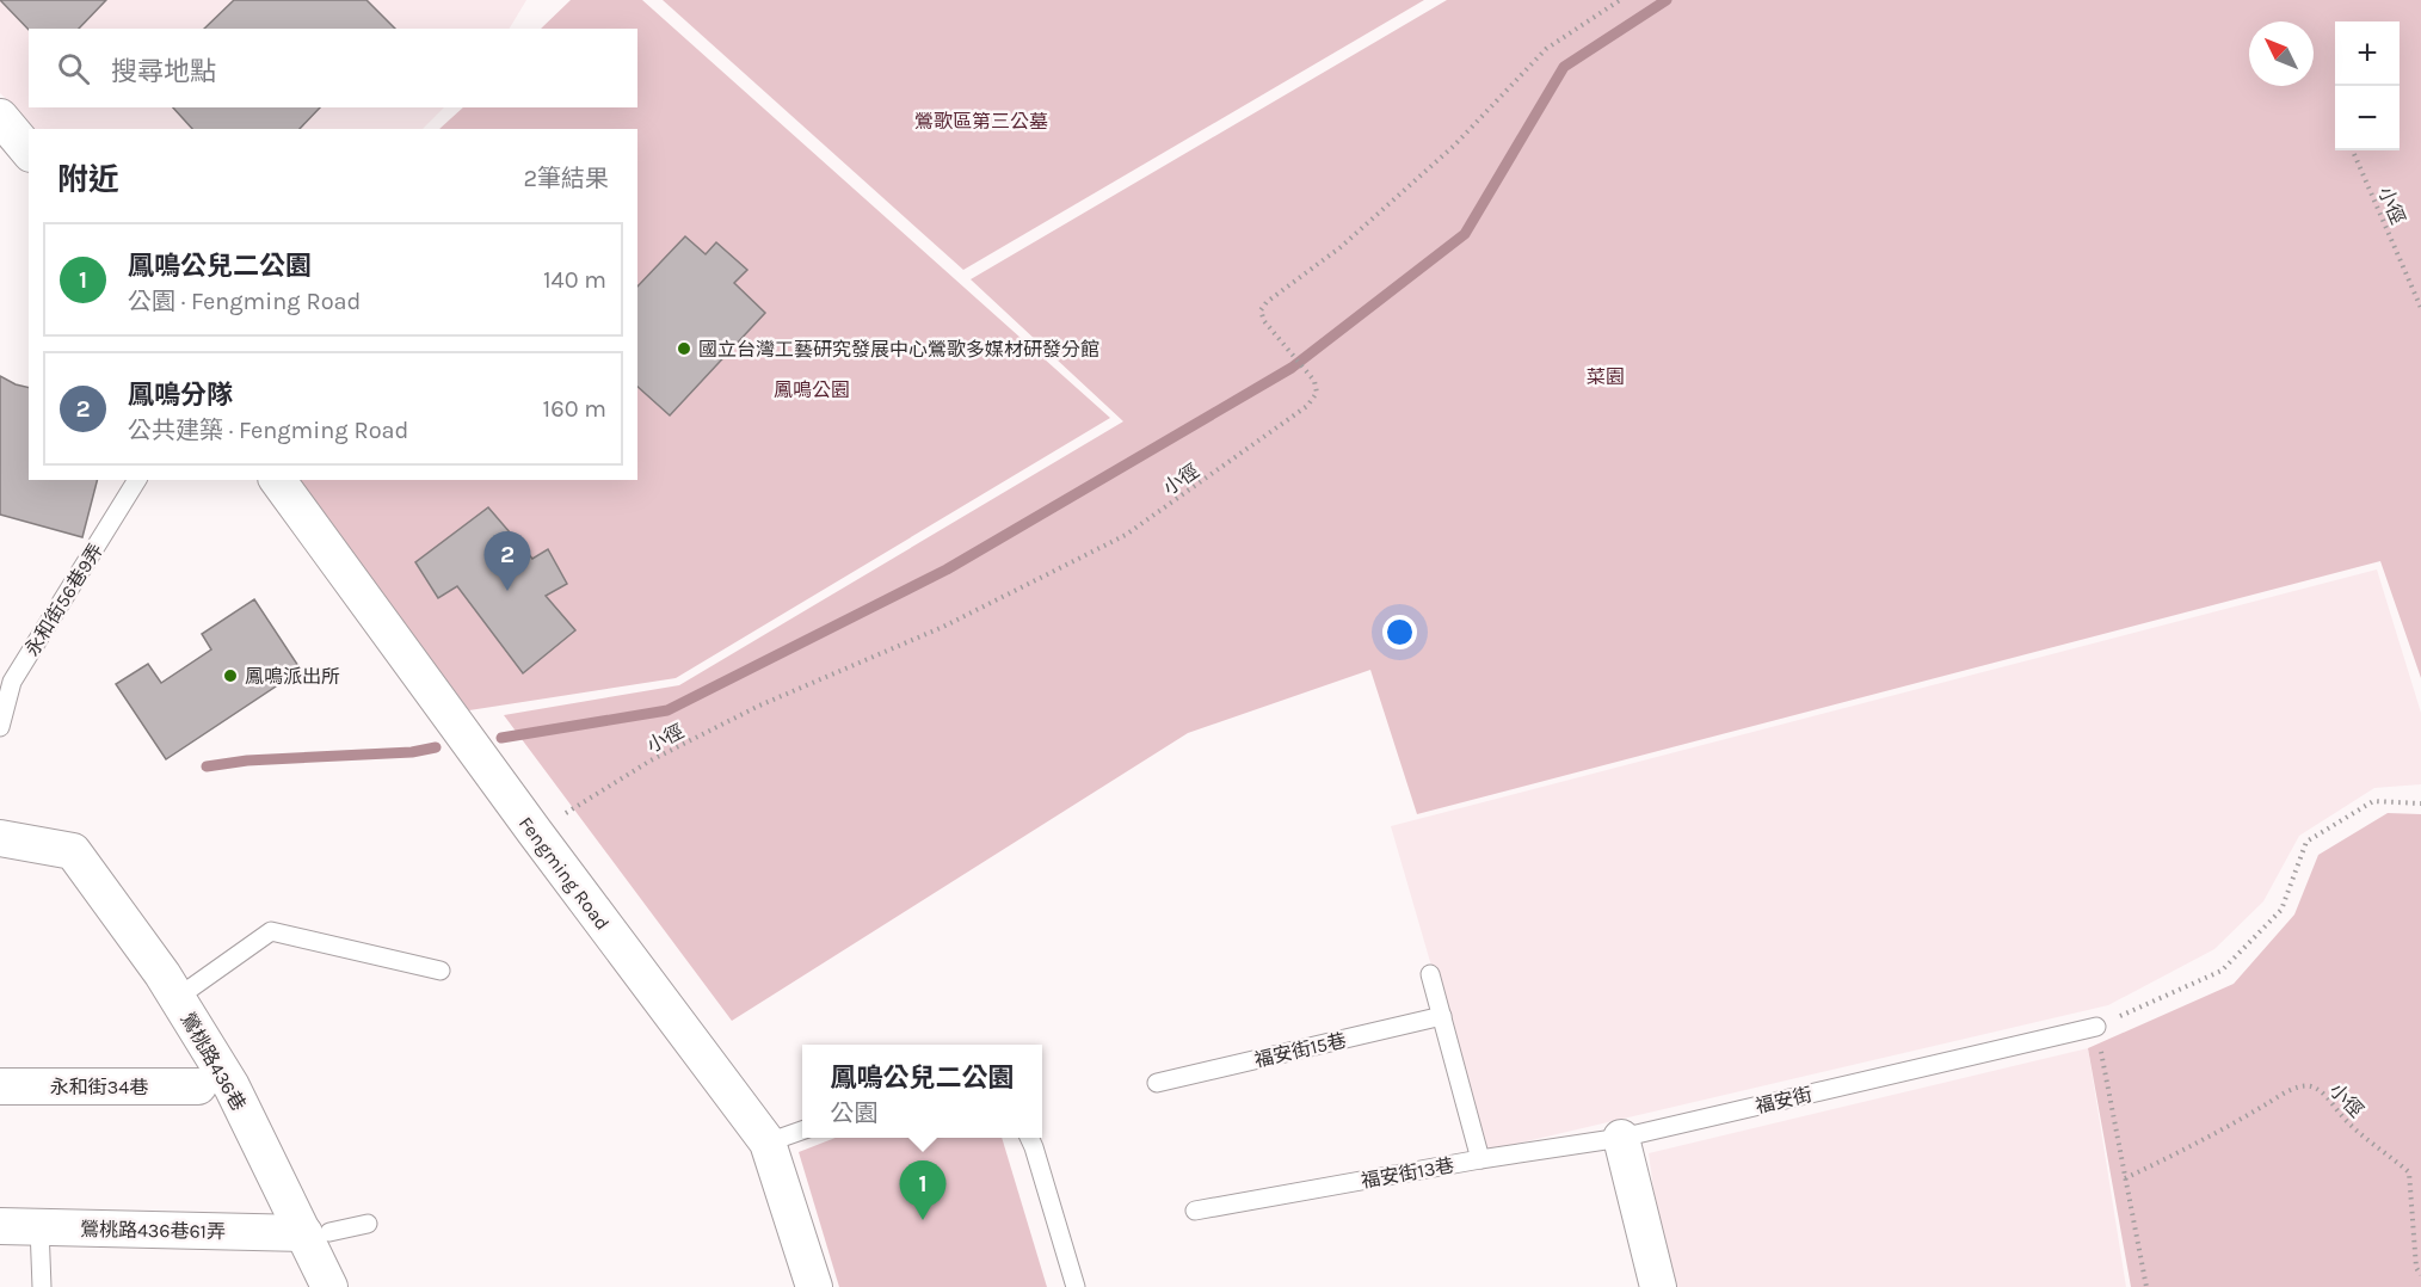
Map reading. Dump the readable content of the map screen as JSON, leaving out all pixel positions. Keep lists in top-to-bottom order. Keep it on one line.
{"streets":{"street":["Fengming Road","鶯桃路436巷","永和街34巷","鶯桃路436巷61弄"],"lane":["永和街56巷9弄","福安街15巷","福安街","福安街13巷"],"path":["小徑"]},"crossings":[["小徑","Fengming Road"],["鶯桃路436巷","鶯桃路436巷61弄"],["福安街","福安街13巷"]],"parks":["鶯歌區第三公墓","菜園","鳳鳴公園"],"places":["國立台灣工藝研究發展中心鶯歌多媒材研發分館","鳳鳴派出所"],"north":"top left","page":{"map_buttons":["+","−"],"search":"搜尋地點","heading":["附近","2筆結果"],"list":[{"mark":"1","name":"鳳鳴公兒二公園","note":"公園 · Fengming Road","value":"140 m"},{"mark":"2","name":"鳳鳴分隊","note":"公共建築 · Fengming Road","value":"160 m"}],"pins":["2","1"],"popup":["鳳鳴公兒二公園","公園"]}}
